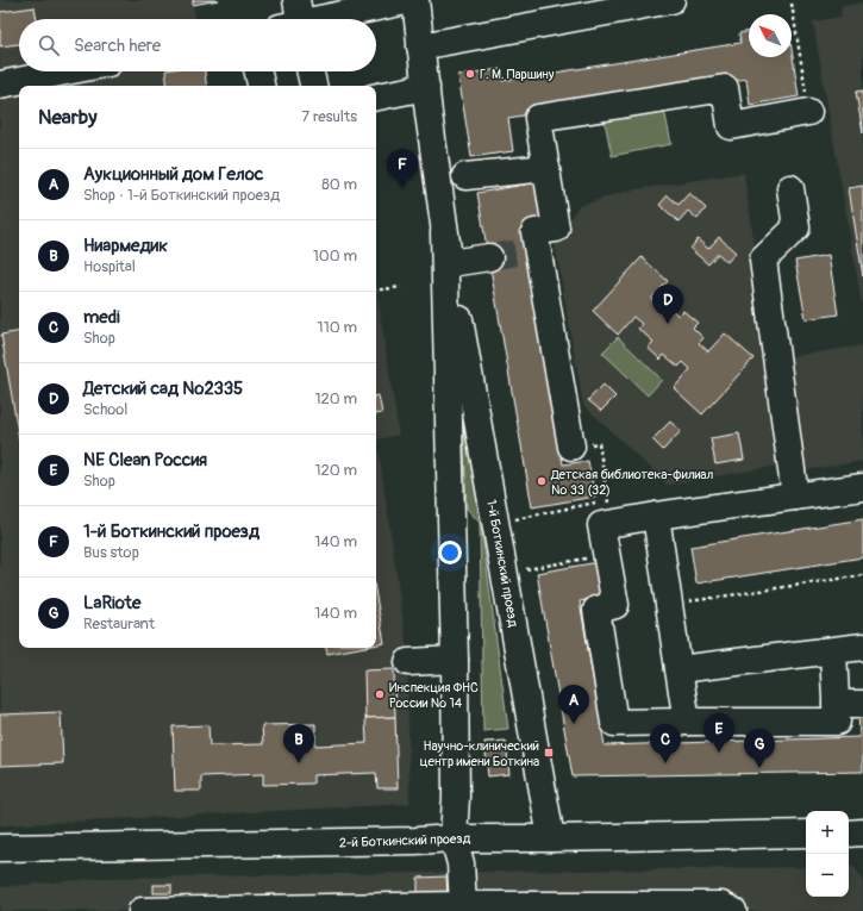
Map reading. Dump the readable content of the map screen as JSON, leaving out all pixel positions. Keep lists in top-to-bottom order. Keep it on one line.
{"streets":{"street":["1-й Боткинский проезд","2-й Боткинский проезд"]},"crossings":[["1-й Боткинский проезд","2-й Боткинский проезд"]],"places":{"other":["Г. М. Паршину","Детская библиотека-филиал № 33 (32)","Инспекция ФНС России № 14"],"transit":["Научно-клинический центр имени Боткина"]},"north":"top left","page":{"search":"Search here","heading":["Nearby","7 results"],"list":[{"mark":"A","name":"Аукционный дом Гелос","note":"Shop · 1-й Боткинский проезд","value":"80 m"},{"mark":"B","name":"Ниармедик","note":"Hospital","value":"100 m"},{"mark":"C","name":"medi","note":"Shop","value":"110 m"},{"mark":"D","name":"Детский сад №2335","note":"School","value":"120 m"},{"mark":"E","name":"NE Clean Россия","note":"Shop","value":"120 m"},{"mark":"F","name":"1-й Боткинский проезд","note":"Bus stop","value":"140 m"},{"mark":"G","name":"LaRiote","note":"Restaurant","value":"140 m"}],"pins":["F","D","A","E","B","C","G"],"map_buttons":["+","−"]}}
